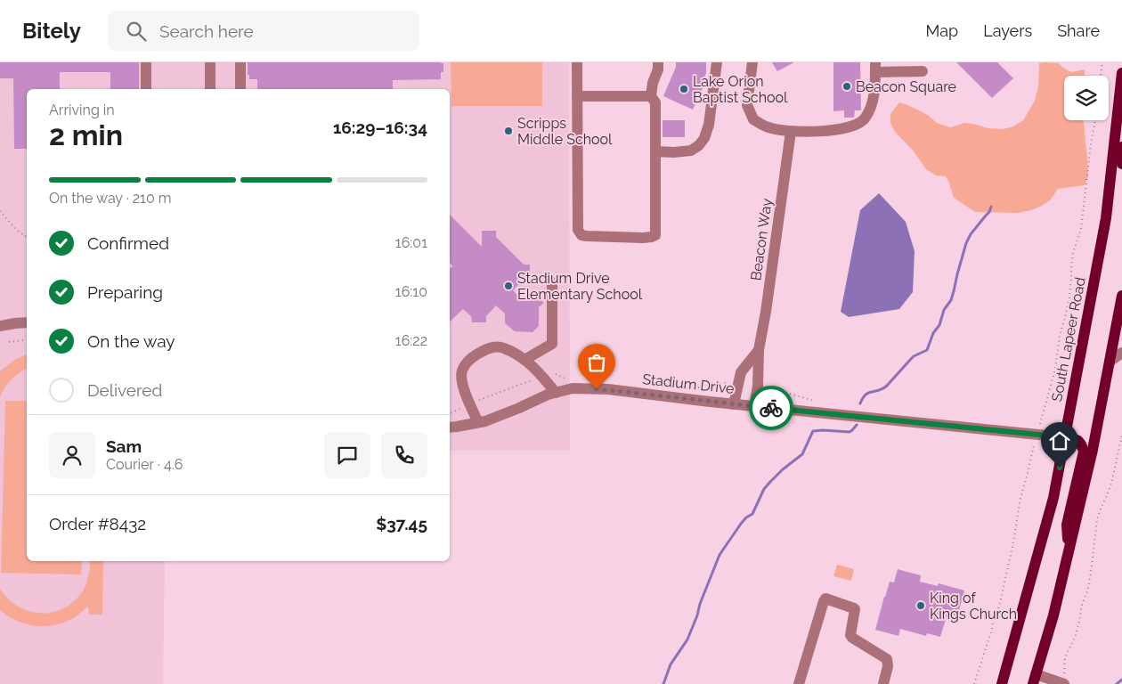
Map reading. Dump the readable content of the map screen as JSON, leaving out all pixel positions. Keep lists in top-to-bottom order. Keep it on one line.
{"streets":{"main road":["South Lapeer Road"],"street":["Beacon Way","Stadium Drive"]},"crossings":[["Beacon Way","Stadium Drive"],["South Lapeer Road","Stadium Drive"]],"places":["Beacon Square","Lake Orion Baptist School","Scripps Middle School","Stadium Drive Elementary School","King of Kings Church"],"page":{"header":"Bitely","search":"Search here","nav":["Map","Layers","Share"],"heading":["2 min","Arriving in","16:29–16:34"],"panel":["Sam","Courier · 4.6","Order #8432","$37.45"],"bar":"On the way · 210 m","list":[["Confirmed","16:01"],["Preparing","16:10"],["On the way","16:22"],"Delivered"]}}
